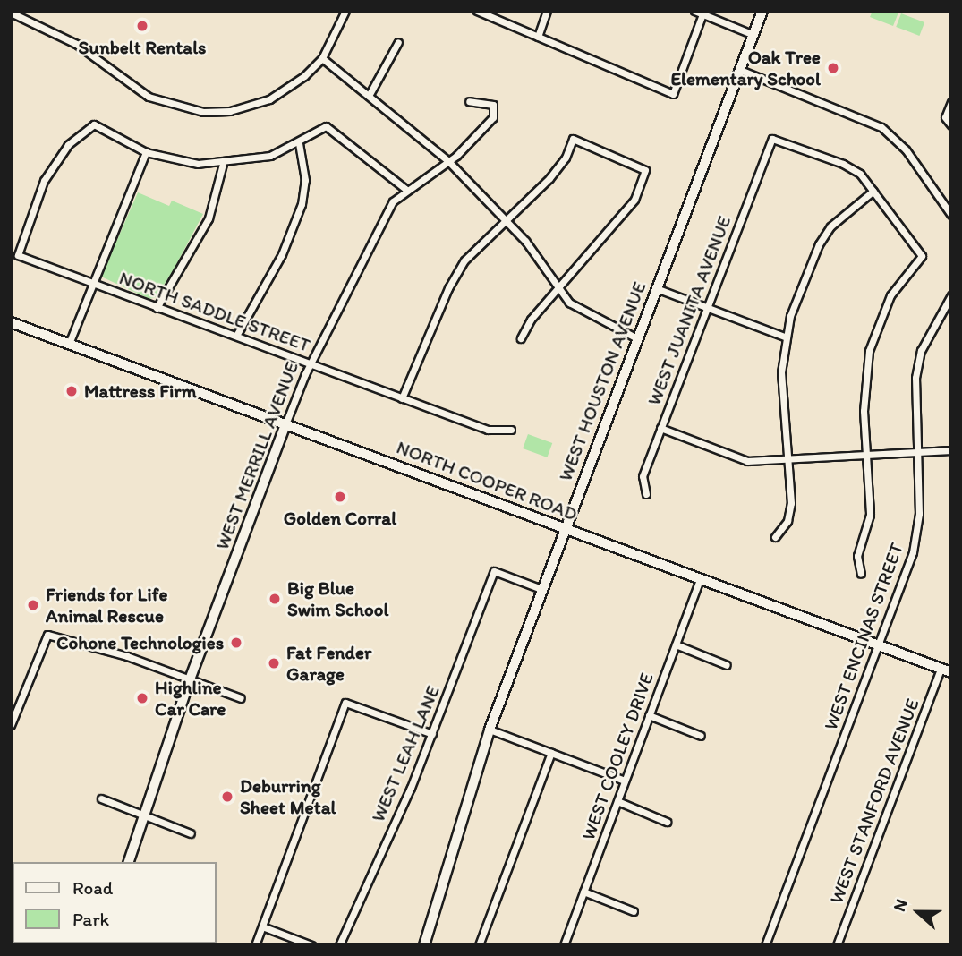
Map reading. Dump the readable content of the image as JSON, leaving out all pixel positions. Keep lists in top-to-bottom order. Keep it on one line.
{"streets":{"street":["WEST JUANITA AVENUE","NORTH SADDLE STREET","WEST HOUSTON AVENUE","WEST MERRILL AVENUE","NORTH COOPER ROAD","WEST ENCINAS STREET","WEST LEAH LANE","WEST COOLEY DRIVE","WEST STANFORD AVENUE"]},"crossings":[["NORTH SADDLE STREET","WEST MERRILL AVENUE"],["WEST HOUSTON AVENUE","NORTH COOPER ROAD"],["WEST HOUSTON AVENUE","WEST LEAH LANE"],["WEST MERRILL AVENUE","NORTH COOPER ROAD"],["NORTH COOPER ROAD","WEST ENCINAS STREET"],["NORTH COOPER ROAD","WEST COOLEY DRIVE"],["NORTH COOPER ROAD","WEST STANFORD AVENUE"]],"places":["Sunbelt Rentals","Oak Tree Elementary School","Mattress Firm","Golden Corral","Big Blue Swim School","Friends for Life Animal Rescue","Cohone Technologies","Fat Fender Garage","Highline Car Care","Deburring Sheet Metal"],"legend":["Road","Park"],"north":"left"}
